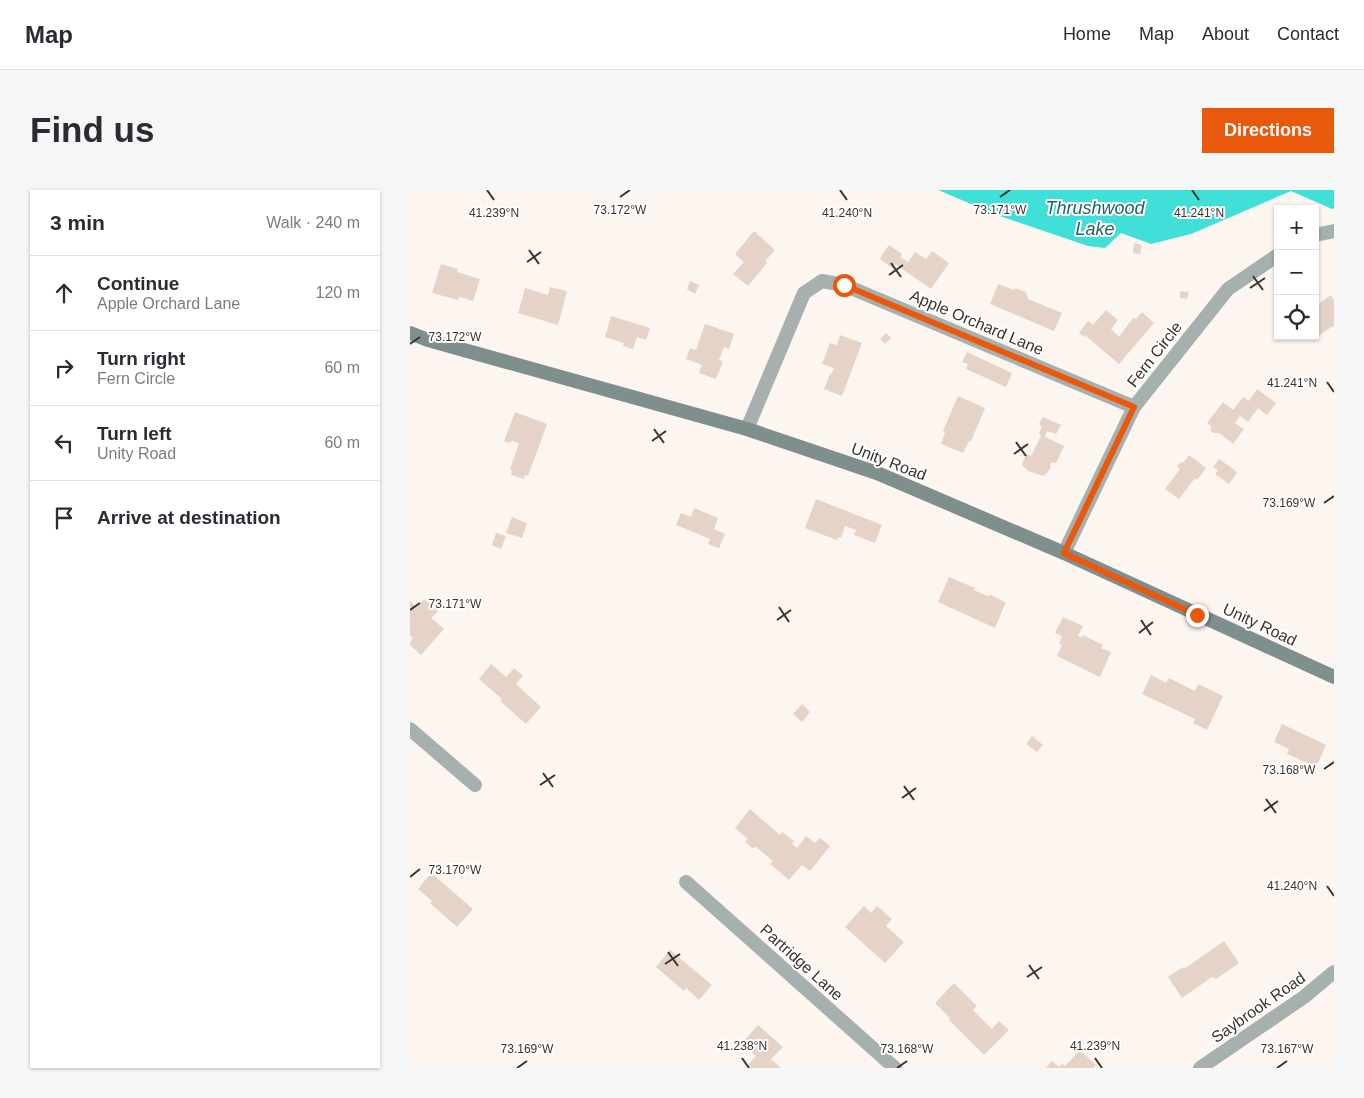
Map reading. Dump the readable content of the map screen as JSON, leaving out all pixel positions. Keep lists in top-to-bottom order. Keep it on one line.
{"streets":{"main road":["Unity Road"],"street":["Apple Orchard Lane","Fern Circle","Partridge Lane","Saybrook Road"]},"crossings":[["Apple Orchard Lane","Fern Circle"],["Apple Orchard Lane","Unity Road"],["Fern Circle","Unity Road"]],"water":["Thrushwood Lake"],"page":{"header":"Map","nav":["Home","Map","About","Contact"],"buttons":"Directions","title":"Find us","heading":["3 min","Walk · 240 m"],"map_buttons":["+","−"],"list":[["Continue","Apple Orchard Lane","120 m"],["Turn right","Fern Circle","60 m"],["Turn left","Unity Road","60 m"],"Arrive at destination"]},"coordinates":["73.171°W","73.172°W","41.239°N","41.240°N","41.241°N","73.169°W","73.168°W","73.170°W","41.238°N","73.167°W"]}
